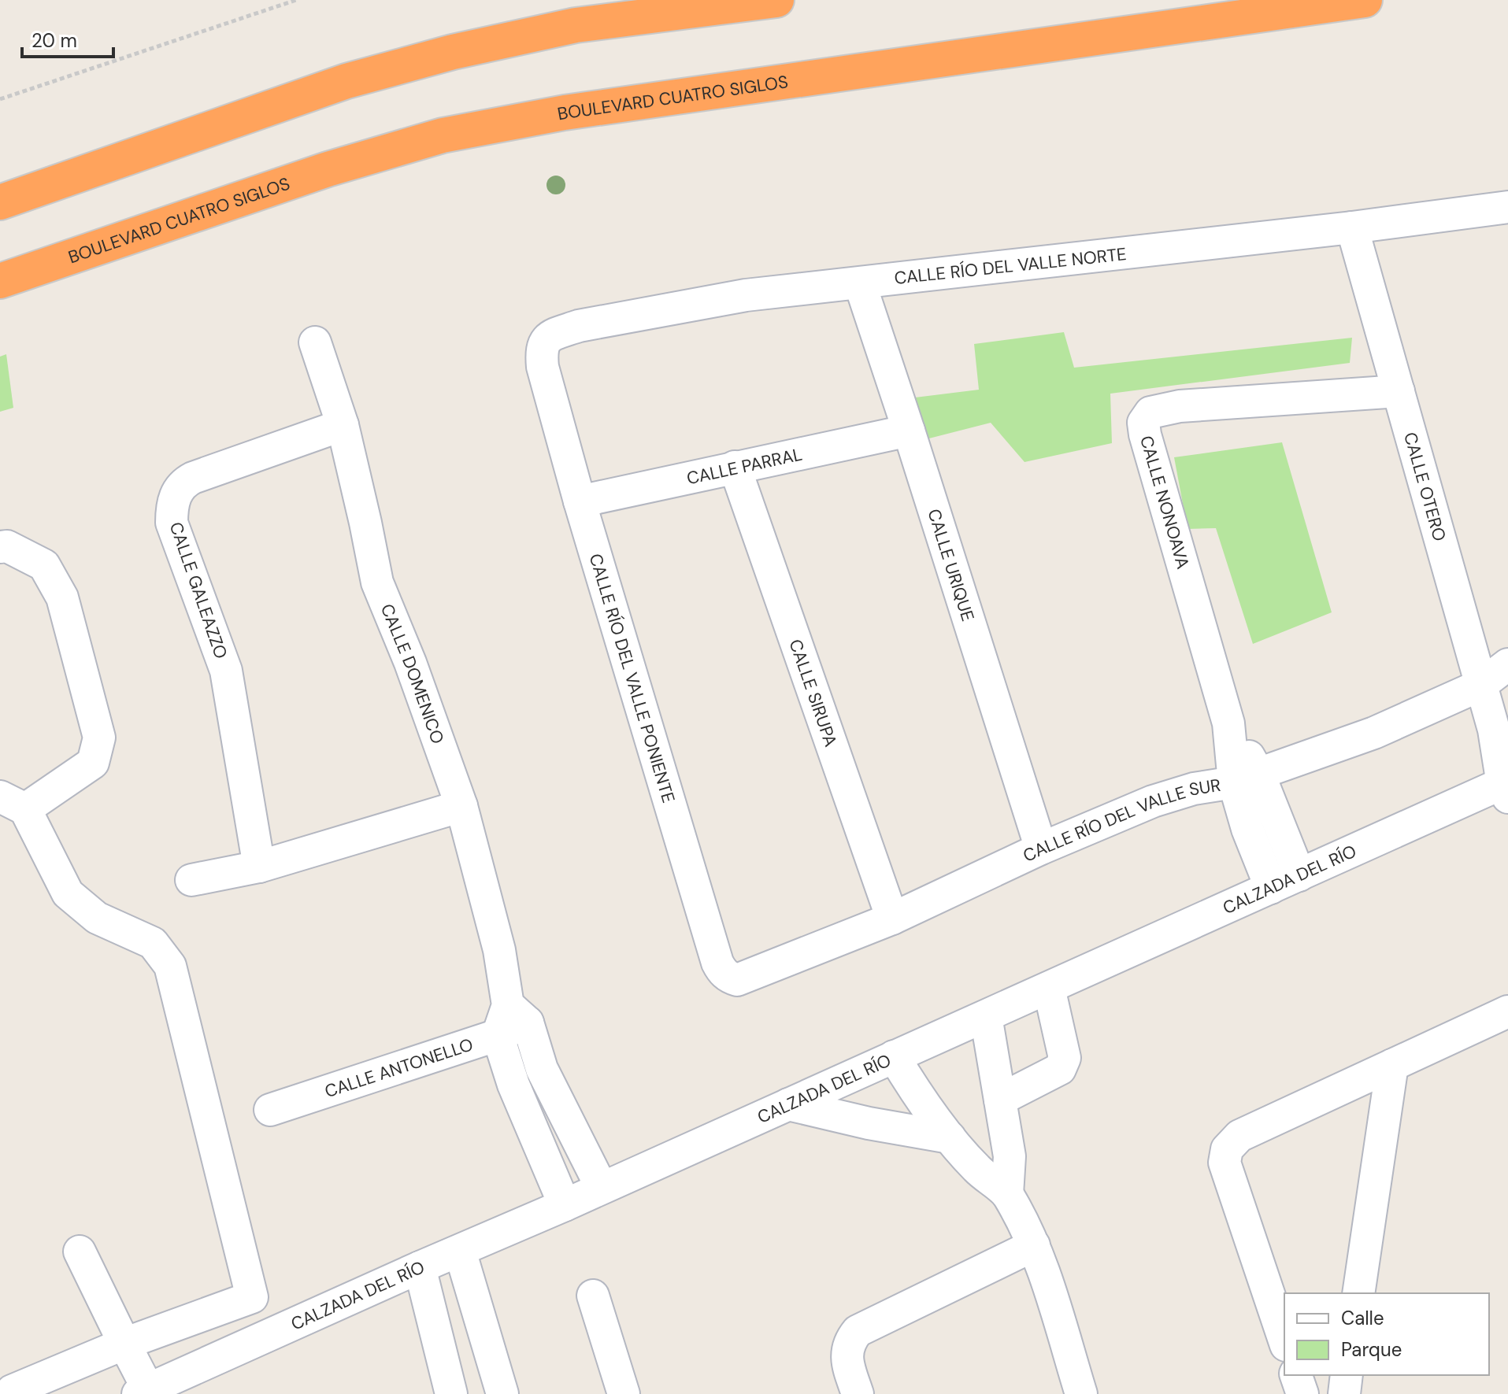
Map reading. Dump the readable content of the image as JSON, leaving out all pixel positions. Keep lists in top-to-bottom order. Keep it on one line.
{"streets":{"highway":["BOULEVARD CUATRO SIGLOS"],"street":["CALLE RÍO DEL VALLE NORTE","CALLE PARRAL","CALLE OTERO","CALLE NONOAVA","CALLE URIQUE","CALLE GALEAZZO","CALLE DOMENICO","CALLE RÍO DEL VALLE PONIENTE","CALLE SIRUPA","CALLE RÍO DEL VALLE SUR","CALZADA DEL RÍO","CALLE ANTONELLO"]},"crossings":[["CALLE RÍO DEL VALLE NORTE","CALLE OTERO"],["CALLE RÍO DEL VALLE NORTE","CALLE URIQUE"],["CALLE RÍO DEL VALLE NORTE","CALLE RÍO DEL VALLE PONIENTE"],["CALLE PARRAL","CALLE URIQUE"],["CALLE PARRAL","CALLE RÍO DEL VALLE PONIENTE"],["CALLE PARRAL","CALLE SIRUPA"],["CALLE OTERO","CALLE NONOAVA"],["CALLE OTERO","CALLE RÍO DEL VALLE SUR"],["CALLE OTERO","CALZADA DEL RÍO"],["CALLE NONOAVA","CALLE RÍO DEL VALLE SUR"],["CALLE NONOAVA","CALZADA DEL RÍO"],["CALLE URIQUE","CALLE RÍO DEL VALLE SUR"],["CALLE GALEAZZO","CALLE DOMENICO"],["CALLE DOMENICO","CALZADA DEL RÍO"],["CALLE DOMENICO","CALLE ANTONELLO"],["CALLE RÍO DEL VALLE PONIENTE","CALLE RÍO DEL VALLE SUR"],["CALLE SIRUPA","CALLE RÍO DEL VALLE SUR"]],"legend":["Calle","Parque"],"scale_bar":"20 m"}
